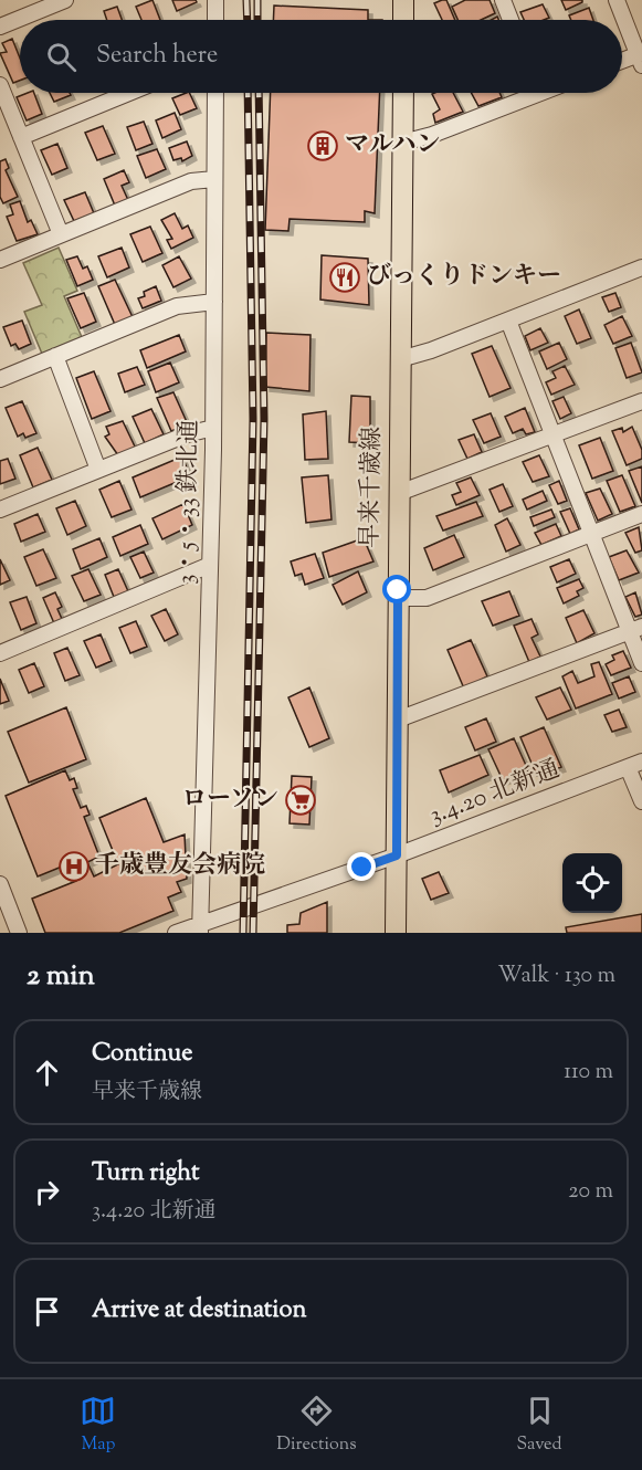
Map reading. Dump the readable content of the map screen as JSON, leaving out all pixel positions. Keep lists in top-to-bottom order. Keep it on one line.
{"streets":{"main road":["早来千歳線"],"street":["3・5・33 鉄北通","3.4.20 北新通"]},"crossings":[["早来千歳線","3.4.20 北新通"],["3・5・33 鉄北通","3.4.20 北新通"]],"places":{"building":["マルハン"],"restaurant":["びっくりドンキー"],"supermarket":["ローソン"],"hospital":["千歳豊友会病院"]},"page":{"search":"Search here","heading":["2 min","Walk · 130 m"],"list":[["Continue","早来千歳線","110 m"],["Turn right","3.4.20 北新通","20 m"],"Arrive at destination"],"nav":["Map","Directions","Saved"]}}
